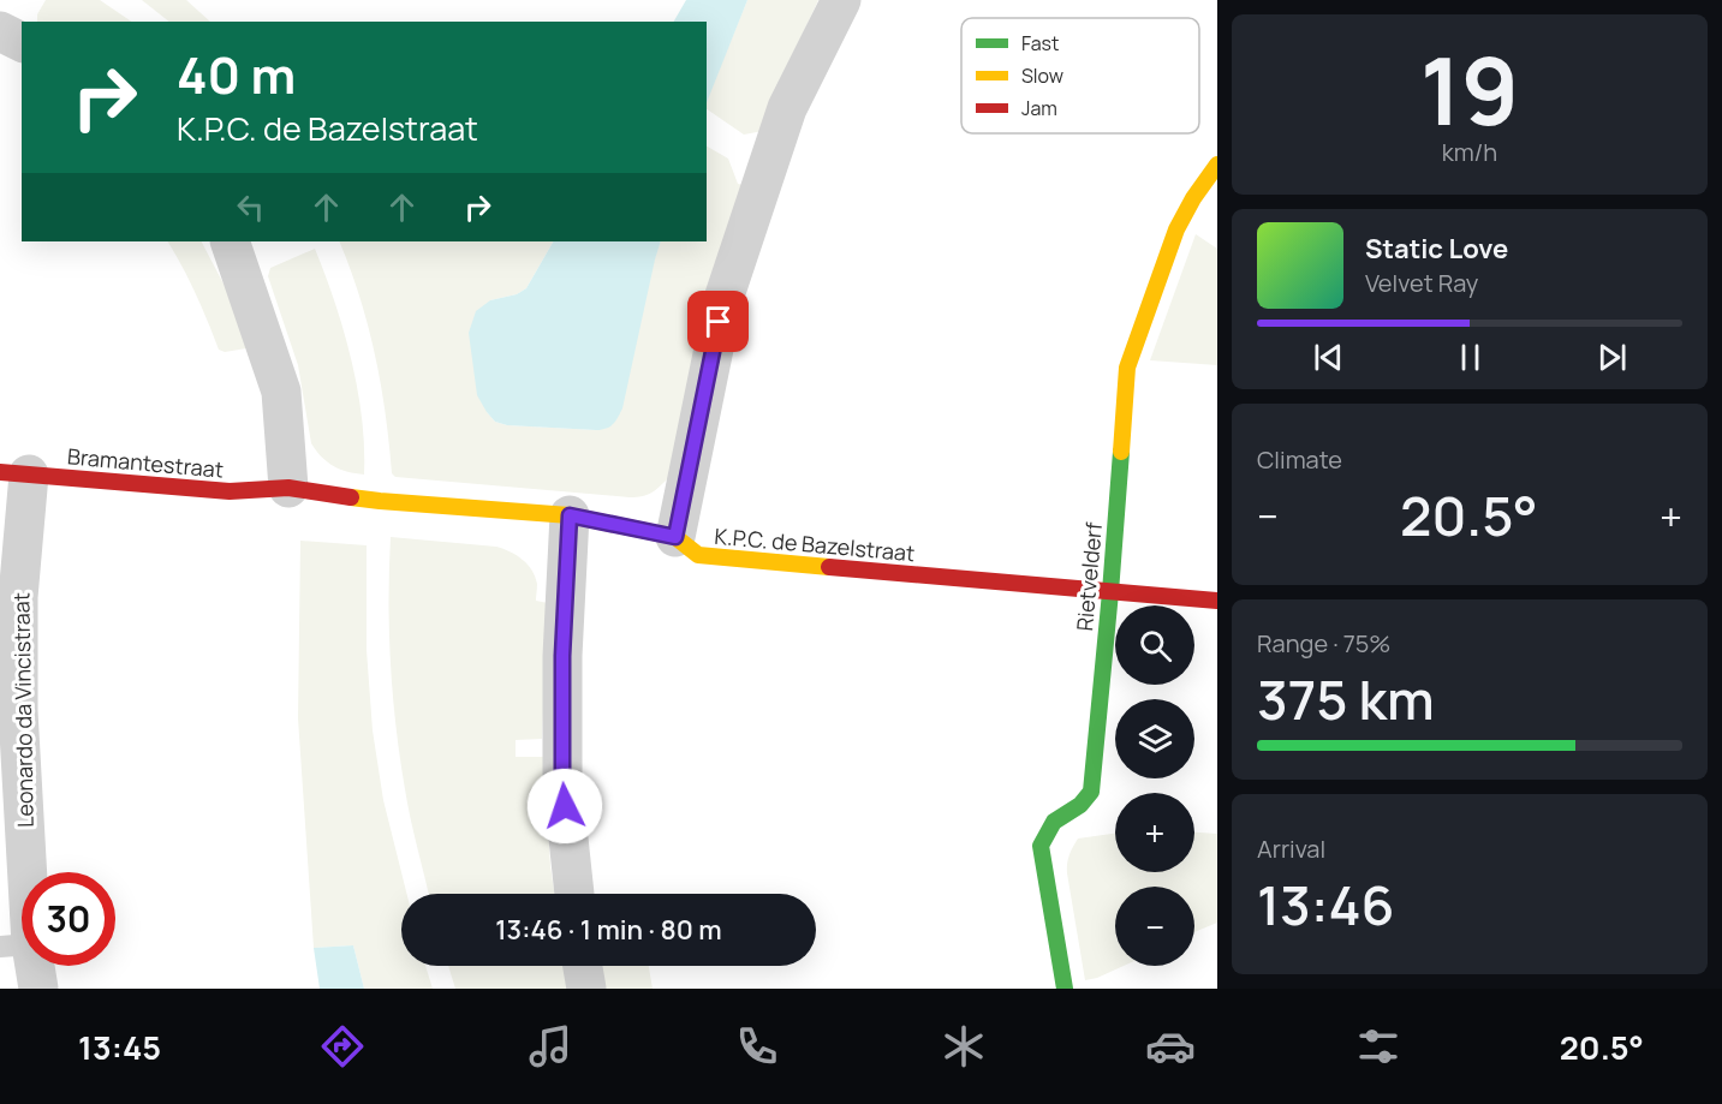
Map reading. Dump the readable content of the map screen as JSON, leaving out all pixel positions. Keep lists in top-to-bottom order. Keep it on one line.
{"streets":{"street":["Bramantestraat","K.P.C. de Bazelstraat","Rietvelderf","Leonardo da Vincistraat"]},"crossings":[["Bramantestraat","K.P.C. de Bazelstraat"],["Bramantestraat","Leonardo da Vincistraat"],["K.P.C. de Bazelstraat","Rietvelderf"]],"legend":["Fast","Slow","Jam"],"page":{"tile":[["19","km/h"],"Climate",["Range · 75%","375 km"],["Arrival","13:46"]],"turn":["40 m","K.P.C. de Bazelstraat"],"song":["Static Love","Velvet Ray"],"heat":["−","20.5°","+"],"map_buttons":["+","−"],"limit":"30","trip":"13:46 · 1 min · 80 m","tabs":["13:45","20.5°"]}}
